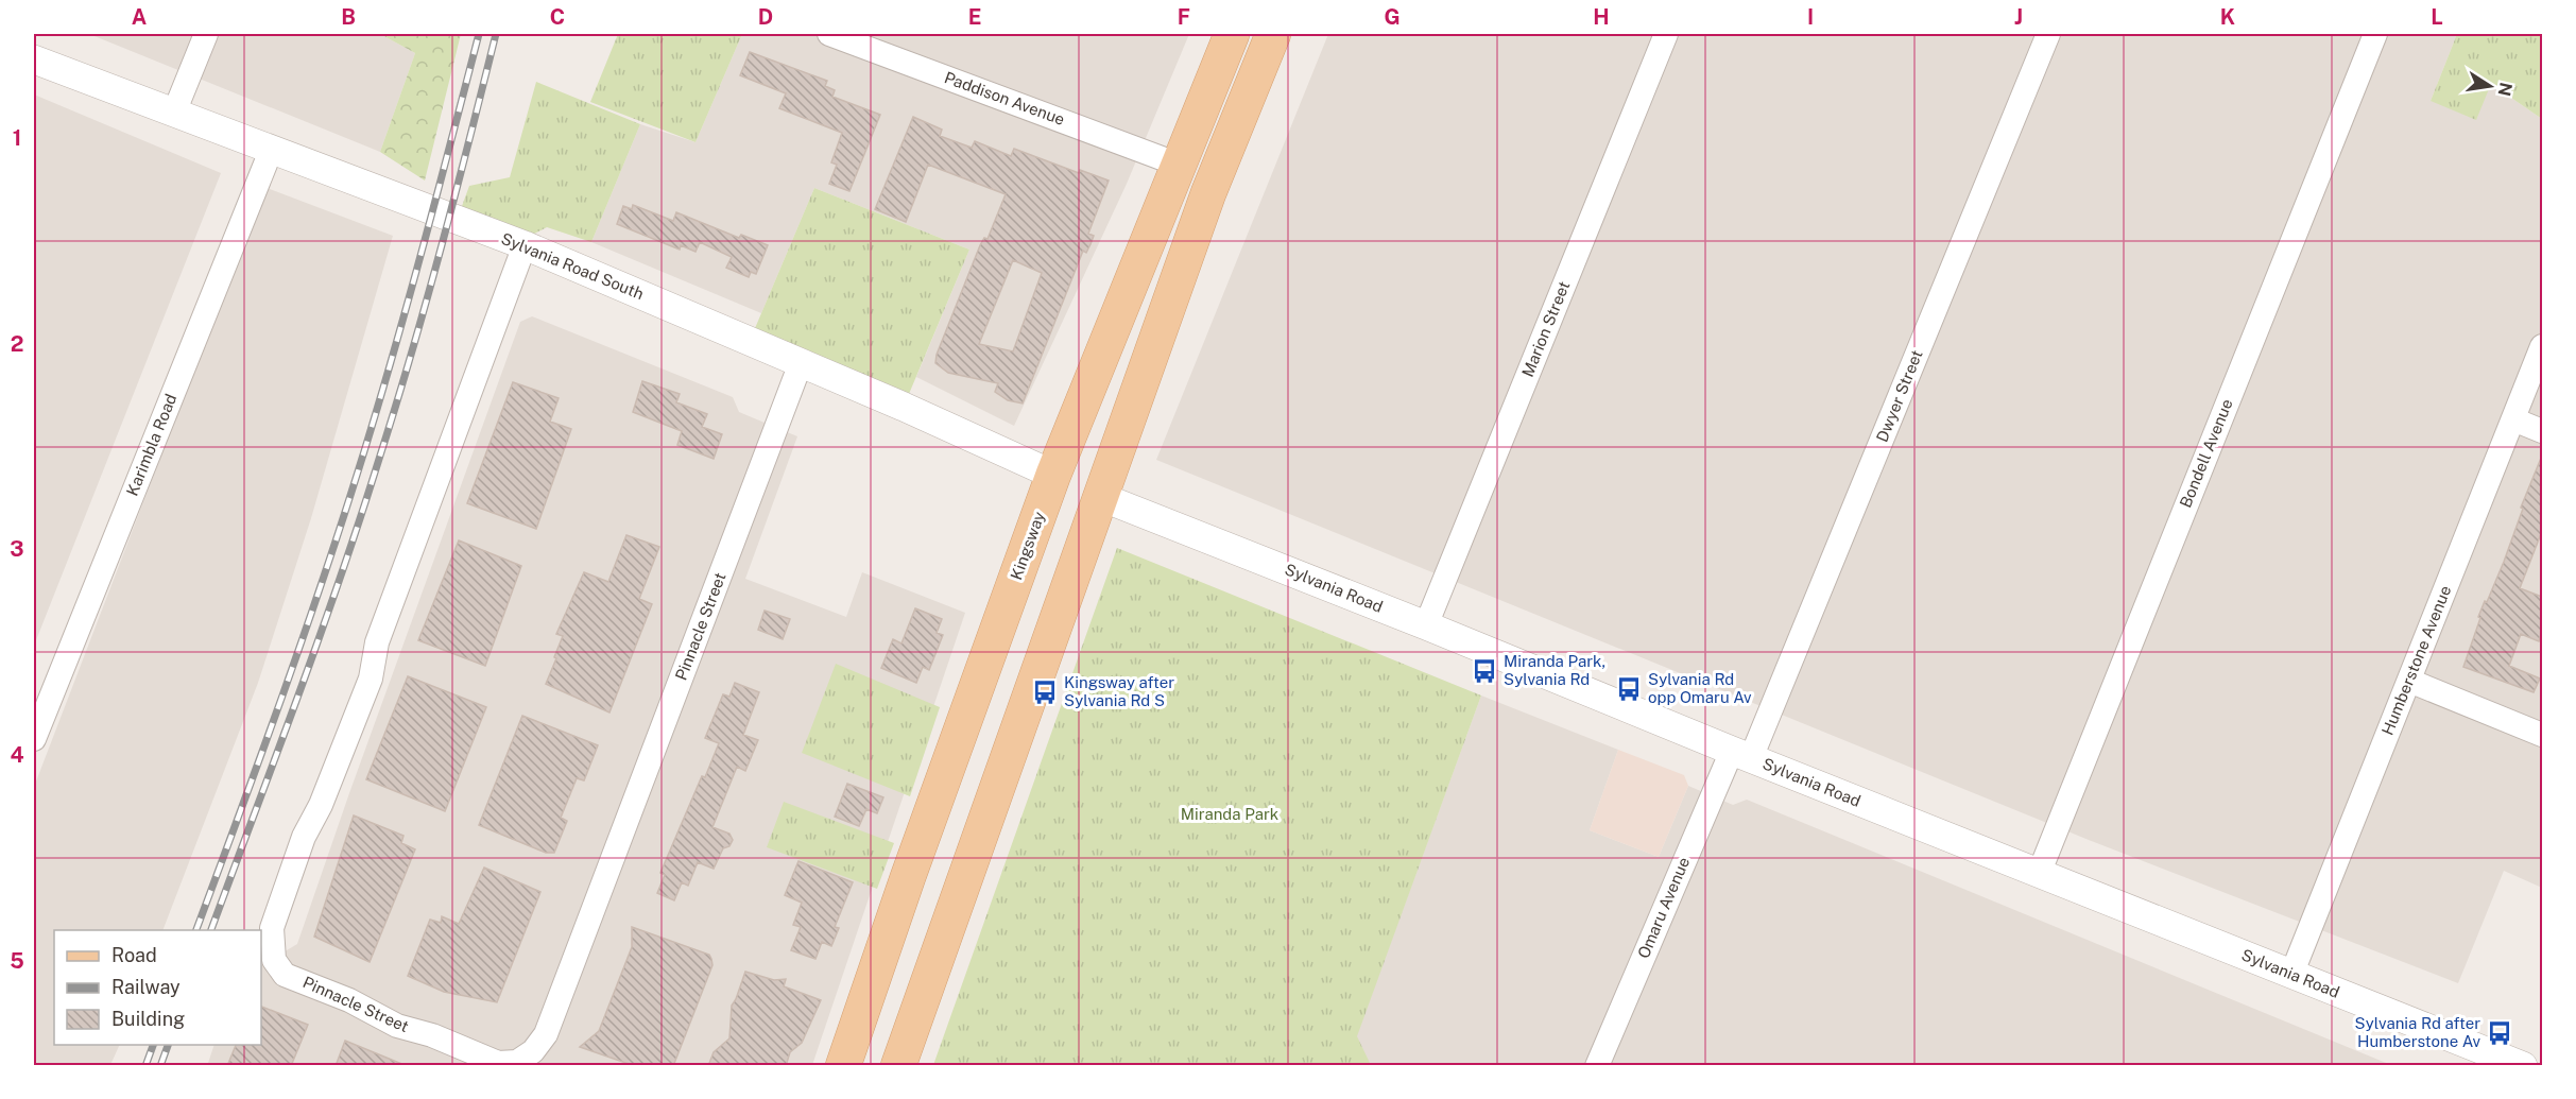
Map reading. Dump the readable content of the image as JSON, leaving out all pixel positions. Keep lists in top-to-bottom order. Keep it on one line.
{"streets":{"main road":["Sylvania Road South","Kingsway"],"street":["Paddison Avenue","Marion Street","Dwyer Street","Karimbla Road","Bondell Avenue","Sylvania Road","Pinnacle Street","Humberstone Avenue","Omaru Avenue"]},"crossings":[["Paddison Avenue","Kingsway"],["Sylvania Road South","Karimbla Road"],["Sylvania Road South","Kingsway"],["Sylvania Road South","Sylvania Road"],["Sylvania Road South","Pinnacle Street"],["Marion Street","Sylvania Road"],["Dwyer Street","Sylvania Road"],["Dwyer Street","Omaru Avenue"],["Bondell Avenue","Sylvania Road"],["Sylvania Road","Humberstone Avenue"],["Sylvania Road","Omaru Avenue"]],"parks":["Miranda Park"],"places":{"bus stop":["Miranda Park, Sylvania Rd","Sylvania Rd opp Omaru Av","Kingsway after Sylvania Rd S","Sylvania Rd after Humberstone Av"]},"legend":["Road","Railway","Building"],"north":"right","grid":{"columns":["A","B","C","D","E","F","G","H","I","J","K","L"],"rows":["1","2","3","4","5"]}}
